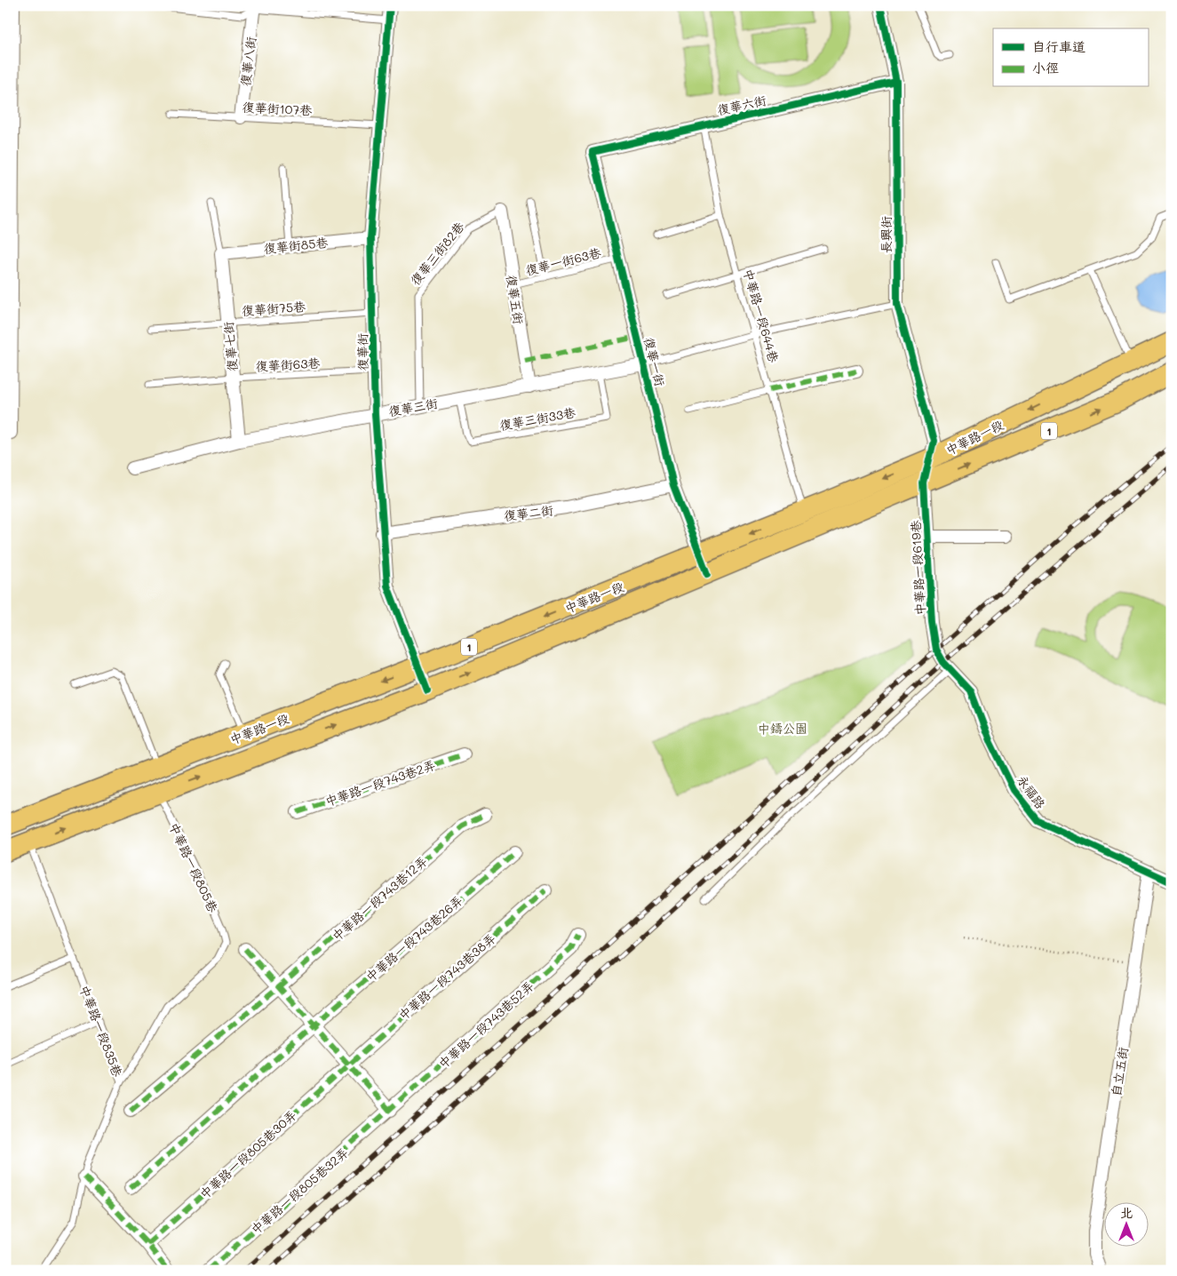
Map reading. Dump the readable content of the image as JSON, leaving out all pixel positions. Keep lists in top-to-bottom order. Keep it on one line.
{"streets":{"main road":["1","中華路一段"],"street":["復華八街","復華六街","長興街","復華街85巷","復華五街","復華七街","復華街","復華一街","復華三街","復華二街","中華路一段619巷","中華路一段743巷2弄","永福路","中華路一段743巷12弄","中華路一段743巷26弄","中華路一段743巷38弄","中華路一段743巷52弄","自立五街","中華路一段805巷30弄","中華路一段805巷32弄"],"lane":["復華街107巷","復華三街82巷","復華一街63巷","復華街75巷","中華路一段644巷","復華街63巷","復華三街33巷","中華路一段805巷","中華路一段835巷"]},"crossings":[["復華八街","復華街107巷"],["復華六街","長興街"],["復華六街","中華路一段644巷"],["復華六街","復華一街"],["復華街107巷","復華街"],["長興街","中華路一段"],["長興街","中華路一段619巷"],["復華街85巷","復華七街"],["復華街85巷","復華街"],["復華三街82巷","復華五街"],["復華三街82巷","復華三街"],["復華一街63巷","復華五街"],["復華一街63巷","復華一街"],["復華五街","復華三街"],["復華街75巷","復華七街"],["復華街75巷","復華街"],["中華路一段644巷","中華路一段"],["復華七街","復華街63巷"],["復華七街","復華三街"],["復華街","復華街63巷"],["復華街","復華三街"],["復華街","中華路一段"],["復華街","復華二街"],["復華一街","復華三街"],["復華一街","中華路一段"],["復華一街","復華二街"],["復華三街","復華三街33巷"],["中華路一段","中華路一段619巷"],["中華路一段","中華路一段805巷"],["中華路一段","中華路一段835巷"],["中華路一段619巷","永福路"],["永福路","自立五街"],["中華路一段805巷","中華路一段835巷"],["中華路一段743巷38弄","中華路一段805巷30弄"],["中華路一段743巷52弄","中華路一段805巷32弄"]],"parks":["中鑄公園"],"legend":["自行車道","小徑"],"north":"top"}
